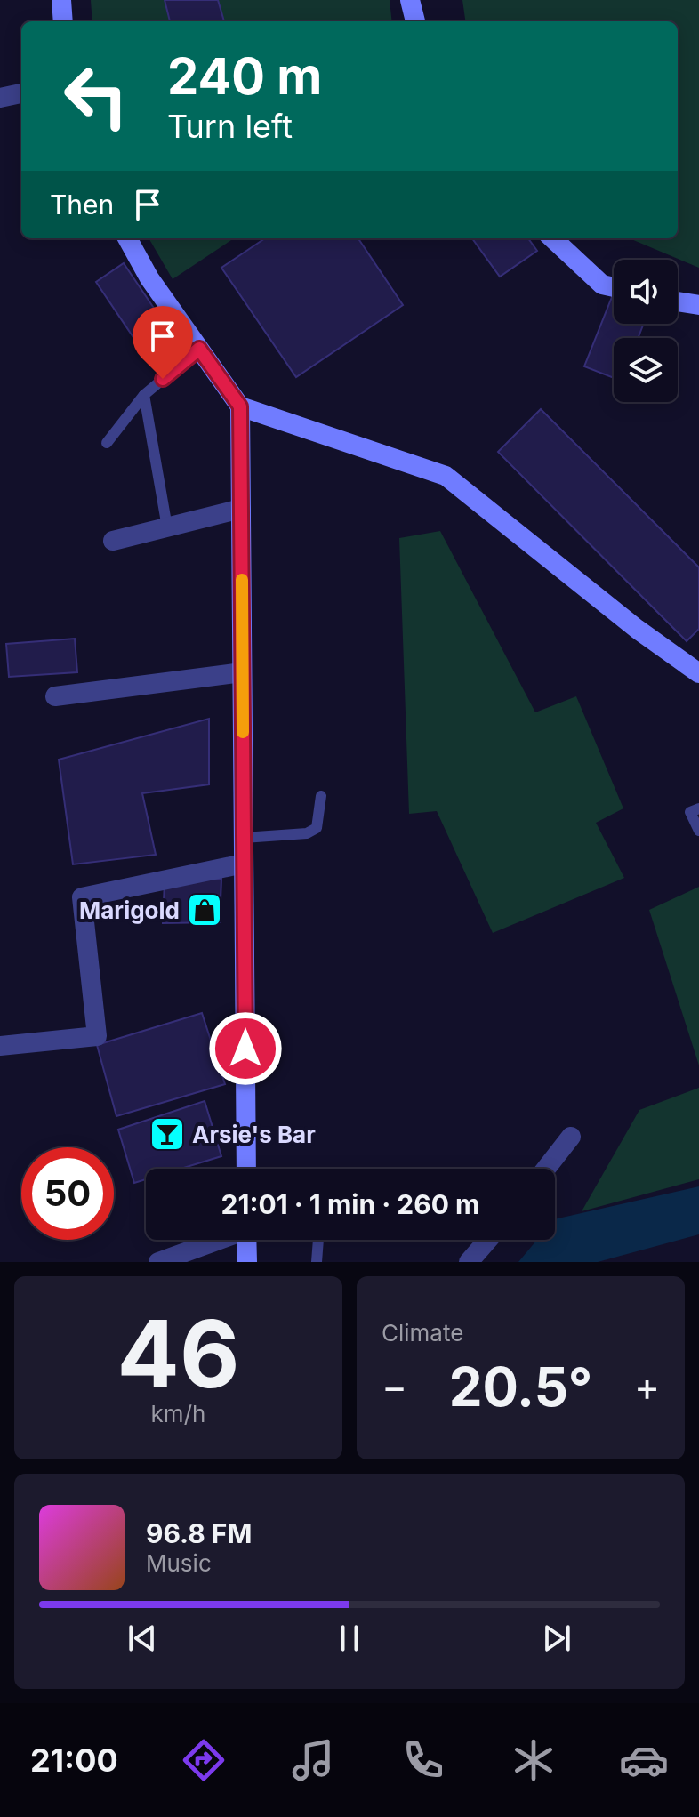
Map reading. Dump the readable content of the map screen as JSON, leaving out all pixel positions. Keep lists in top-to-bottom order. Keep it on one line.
{"places":{"shop":["Marigold"],"bar":["Arsie's Bar"]},"page":{"turn":["240 m","Turn left"],"then":"Then","limit":"50","trip":"21:01 · 1 min · 260 m","tile":[["46","km/h"],"Climate"],"heat":["−","20.5°","+"],"song":["96.8 FM","Music"],"tabs":"21:00"}}
